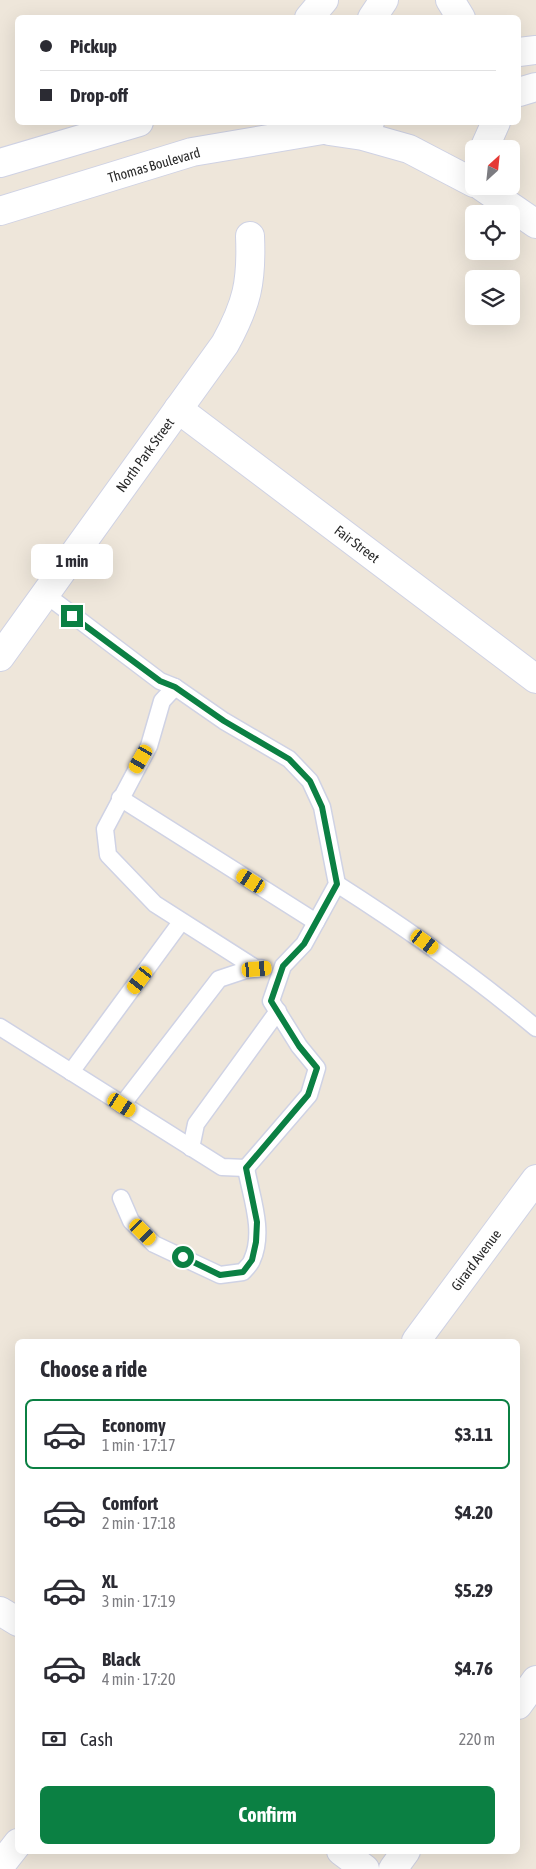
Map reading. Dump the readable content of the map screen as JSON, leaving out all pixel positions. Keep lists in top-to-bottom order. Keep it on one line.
{"streets":{"street":["Thomas Boulevard","North Park Street","Fair Street","Girard Avenue"]},"crossings":[["North Park Street","Fair Street"]],"north":"top right","page":{"banner":["Pickup","Drop-off"],"bubble":"1 min","heading":"Choose a ride","list":[{"name":"Economy","note":"1 min · 17:17","value":"$3.11"},{"name":"Comfort","note":"2 min · 17:18","value":"$4.20"},{"name":"XL","note":"3 min · 17:19","value":"$5.29"},{"name":"Black","note":"4 min · 17:20","value":"$4.76"}],"pay":["Cash","220 m"],"buttons":"Confirm"}}
